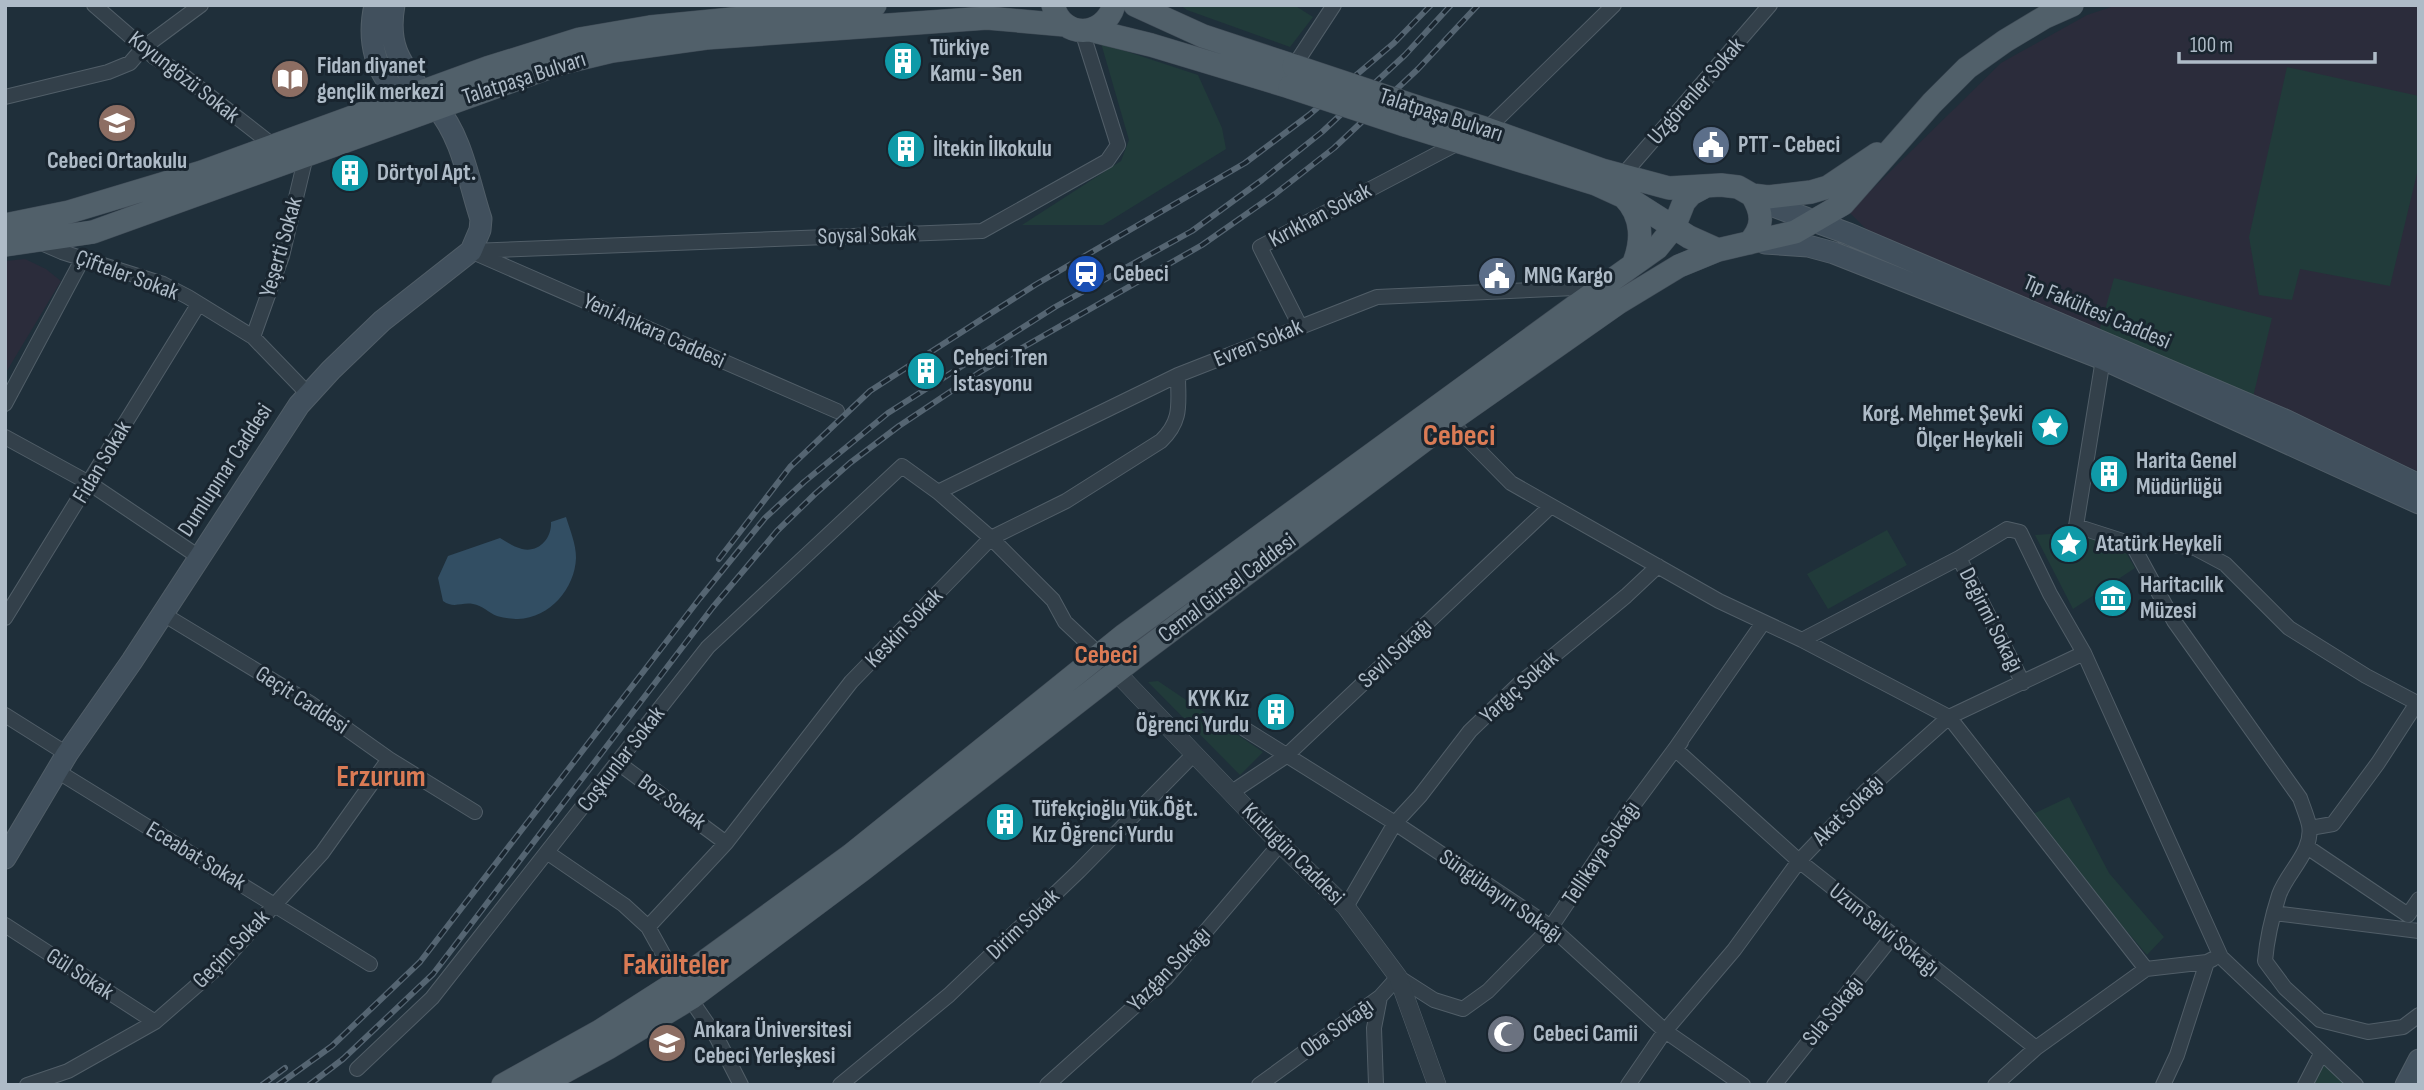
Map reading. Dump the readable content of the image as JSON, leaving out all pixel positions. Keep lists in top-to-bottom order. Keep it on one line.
{"streets":{"main road":["Talatpaşa Bulvarı","Tıp Fakültesi Caddesi","Dumlupınar Caddesi","Cemal Gürsel Caddesi"],"street":["Koyungözü Sokak","Uzgörenler Sokak","Kırıkhan Sokak","Soysal Sokak","Yeşerti Sokak","Çifteler Sokak","Yeni Ankara Caddesi","Evren Sokak","Fidan Sokak","Değirmi Sokağı","Keskin Sokak","Sevil Sokağı","Yargıç Sokak","Geçit Caddesi","Coşkunlar Sokak","Boz Sokak","Akat Sokağı","Tellikaya Sokağı","Kutlugün Caddesi","Eceabat Sokak","Süngübayırı Sokağı","Dirim Sokak","Uzun Selvi Sokağı","Geçim Sokak","Yazgan Sokağı","Gül Sokak","Sıla Sokağı","Oba Sokağı"]},"crossings":[["Koyungözü Sokak","Talatpaşa Bulvarı"],["Talatpaşa Bulvarı","Uzgörenler Sokak"],["Talatpaşa Bulvarı","Kırıkhan Sokak"],["Talatpaşa Bulvarı","Soysal Sokak"],["Talatpaşa Bulvarı","Yeşerti Sokak"],["Talatpaşa Bulvarı","Çifteler Sokak"],["Talatpaşa Bulvarı","Tıp Fakültesi Caddesi"],["Talatpaşa Bulvarı","Cemal Gürsel Caddesi"],["Kırıkhan Sokak","Evren Sokak"],["Soysal Sokak","Yeni Ankara Caddesi"],["Soysal Sokak","Dumlupınar Caddesi"],["Yeşerti Sokak","Çifteler Sokak"],["Çifteler Sokak","Fidan Sokak"],["Çifteler Sokak","Dumlupınar Caddesi"],["Tıp Fakültesi Caddesi","Cemal Gürsel Caddesi"],["Yeni Ankara Caddesi","Dumlupınar Caddesi"],["Evren Sokak","Cemal Gürsel Caddesi"],["Evren Sokak","Keskin Sokak"],["Evren Sokak","Coşkunlar Sokak"],["Dumlupınar Caddesi","Geçit Caddesi"],["Dumlupınar Caddesi","Eceabat Sokak"],["Cemal Gürsel Caddesi","Kutlugün Caddesi"],["Değirmi Sokağı","Akat Sokağı"],["Keskin Sokak","Boz Sokak"],["Sevil Sokağı","Kutlugün Caddesi"],["Sevil Sokağı","Süngübayırı Sokağı"],["Yargıç Sokak","Kutlugün Caddesi"],["Yargıç Sokak","Süngübayırı Sokağı"],["Geçit Caddesi","Geçim Sokak"],["Coşkunlar Sokak","Boz Sokak"],["Akat Sokağı","Süngübayırı Sokağı"],["Akat Sokağı","Uzun Selvi Sokağı"],["Tellikaya Sokağı","Kutlugün Caddesi"],["Tellikaya Sokağı","Süngübayırı Sokağı"],["Tellikaya Sokağı","Uzun Selvi Sokağı"],["Tellikaya Sokağı","Oba Sokağı"],["Kutlugün Caddesi","Dirim Sokak"],["Kutlugün Caddesi","Yazgan Sokağı"],["Kutlugün Caddesi","Oba Sokağı"],["Eceabat Sokak","Geçim Sokak"],["Uzun Selvi Sokağı","Sıla Sokağı"],["Geçim Sokak","Gül Sokak"]],"districts":["Cebeci","Cebeci","Erzurum","Fakülteler"],"places":{"building":["Türkiye Kamu - Sen","İltekin İlkokulu","Dörtyol Apt.","Cebeci Tren İstasyonu","Harita Genel Müdürlüğü","KYK Kız Öğrenci Yurdu","Tüfekçioğlu Yük.Öğt. Kız Öğrenci Yurdu"],"library":["Fidan diyanet gençlik merkezi"],"school or university":["Cebeci Ortaokulu","Ankara Üniversitesi Cebeci Yerleşkesi"],"public building":["PTT - Cebeci","MNG Kargo"],"station":["Cebeci"],"place":["Korg. Mehmet Şevki Ölçer Heykeli","Atatürk Heykeli"],"museum":["Haritacılık Müzesi"],"mosque":["Cebeci Camii"]},"scale_bar":"100 m"}
